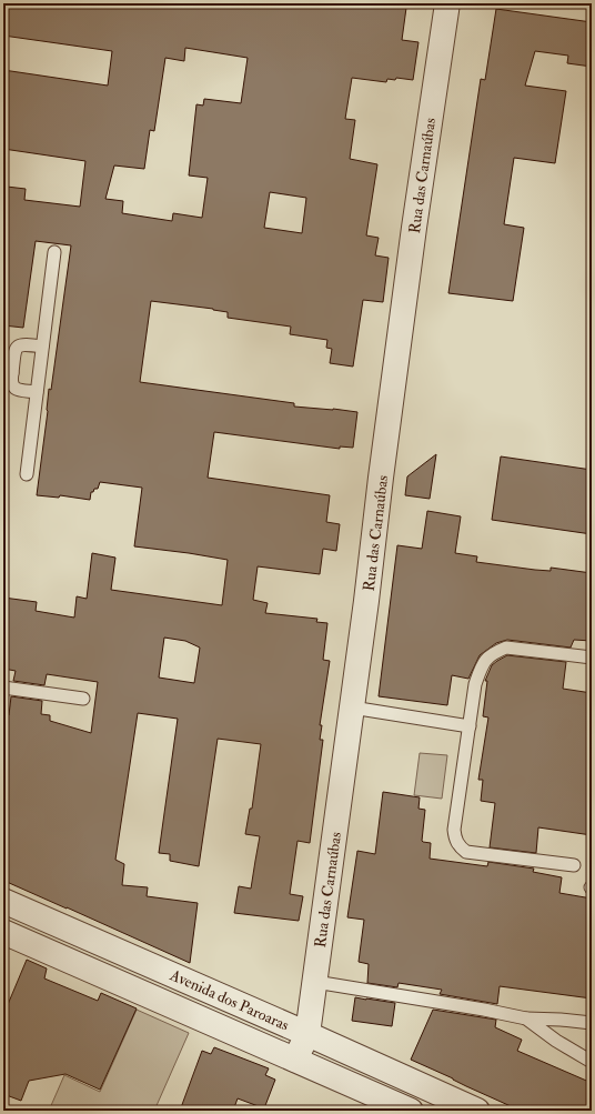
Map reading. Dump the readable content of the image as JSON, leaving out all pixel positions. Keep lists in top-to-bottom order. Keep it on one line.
{"streets":{"street":["Rua das Carnaúbas","Avenida dos Paroaras"]},"crossings":[["Rua das Carnaúbas","Avenida dos Paroaras"]]}
